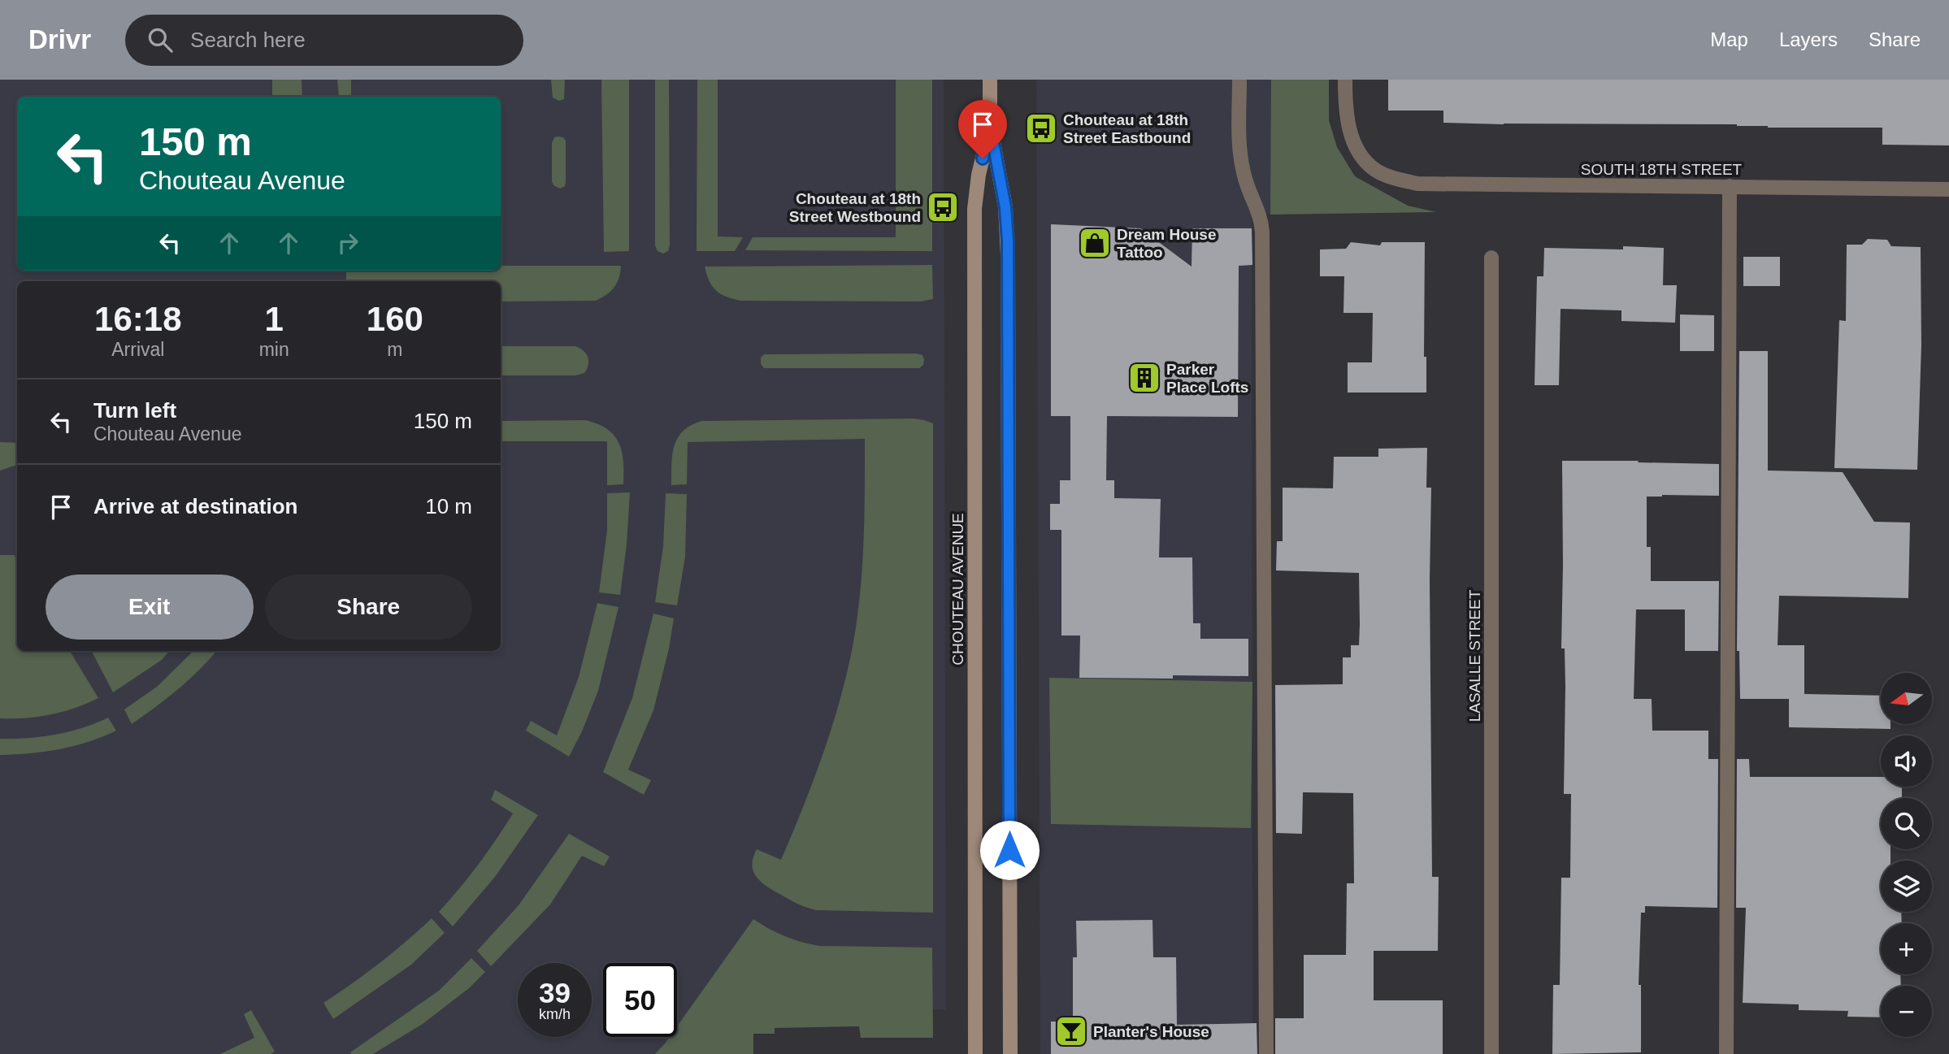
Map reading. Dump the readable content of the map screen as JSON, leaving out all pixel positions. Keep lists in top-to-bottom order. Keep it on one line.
{"streets":{"main road":["CHOUTEAU AVENUE"],"street":["SOUTH 18TH STREET","LASALLE STREET"]},"places":{"bus stop":["Chouteau at 18th Street Eastbound","Chouteau at 18th Street Westbound"],"shop":["Dream House Tattoo"],"building":["Parker Place Lofts"],"bar":["Planter's House"]},"north":"left","page":{"header":"Drivr","search":"Search here","nav":["Map","Layers","Share"],"turn":["150 m","Chouteau Avenue"],"eta":["16:18","Arrival","1","min","160","m"],"list":[{"name":"Turn left","note":"Chouteau Avenue","value":"150 m"},{"name":"Arrive at destination","value":"10 m"}],"buttons":["Exit","Share"],"map_buttons":["+","−"],"speed":"39 km/h","limit":"50"}}
